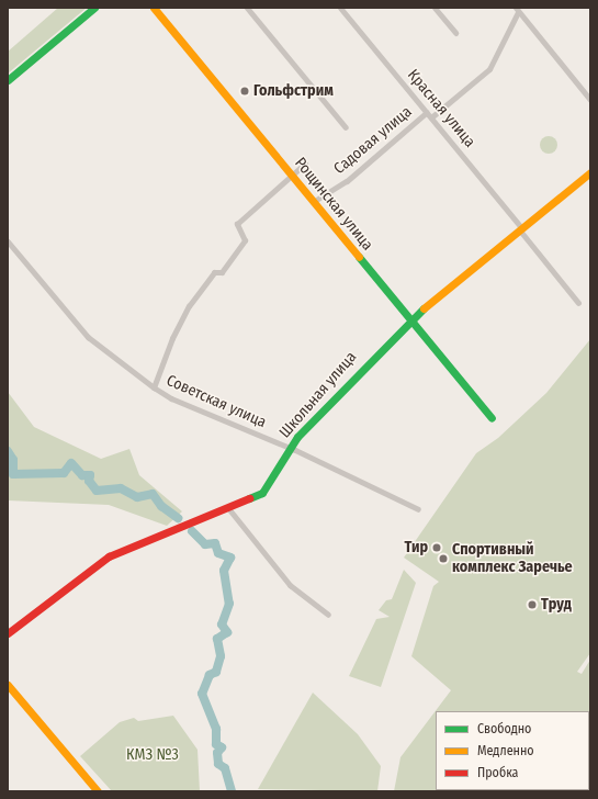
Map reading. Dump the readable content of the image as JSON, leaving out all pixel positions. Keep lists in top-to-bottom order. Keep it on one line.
{"streets":{"street":["Красная улица","Садовая улица","Рощинская улица","Школьная улица","Советская улица"]},"crossings":[["Красная улица","Садовая улица"],["Красная улица","Школьная улица"],["Садовая улица","Рощинская улица"],["Рощинская улица","Школьная улица"],["Школьная улица","Советская улица"]],"parks":["КМЗ №3"],"places":["Гольфстрим","Тир","Спортивный комплекс Заречье","Труд"],"legend":["Свободно","Медленно","Пробка"]}
